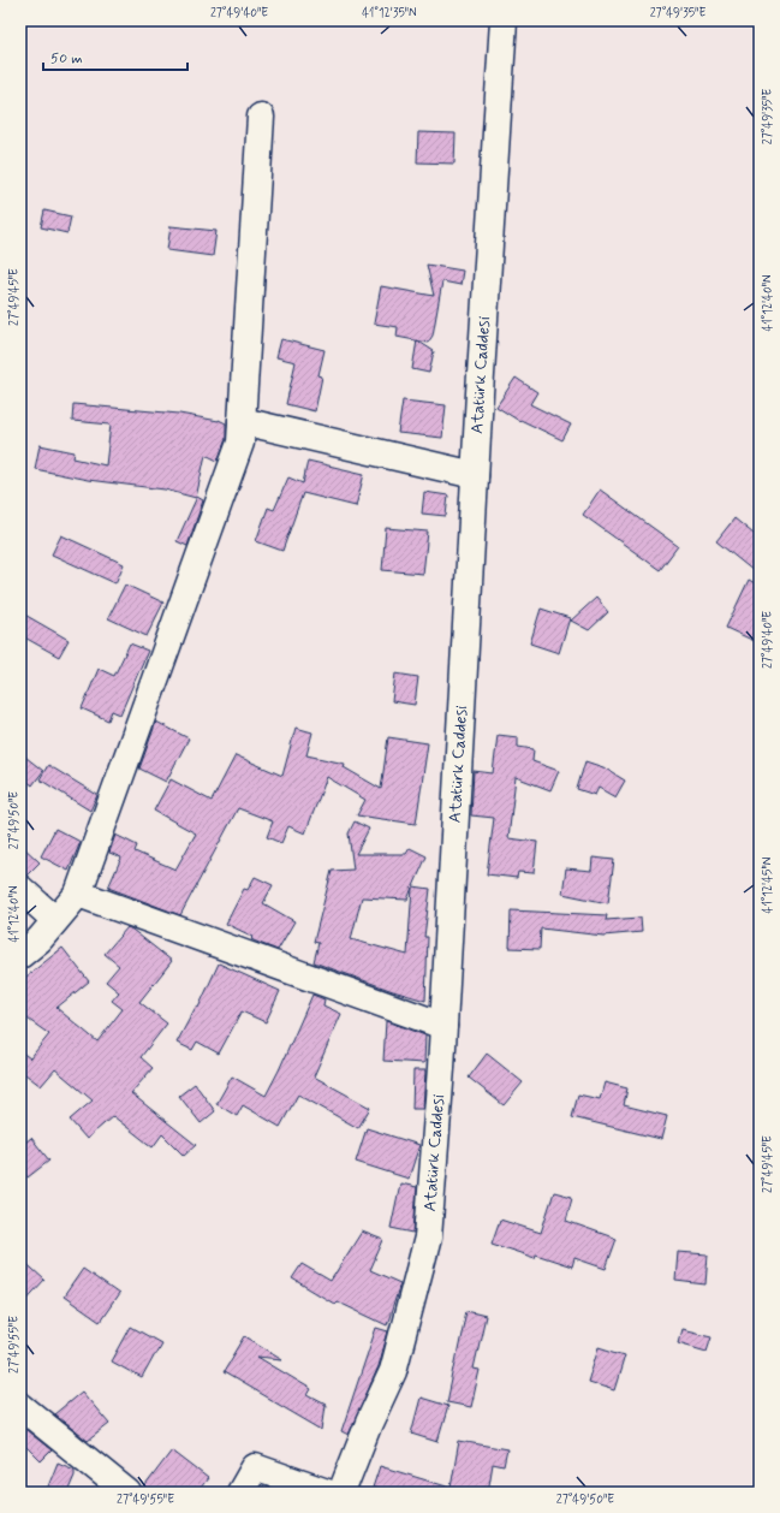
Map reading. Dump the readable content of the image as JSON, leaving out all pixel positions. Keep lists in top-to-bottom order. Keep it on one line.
{"streets":{"street":["Atatürk Caddesi"]},"scale_bar":"50 m","coordinates":["27°49'40\"E","41°12'35\"N","27°49'35\"E","27°49'45\"E","41°12'40\"N","27°49'50\"E","41°12'45\"N","27°49'55\"E"]}
